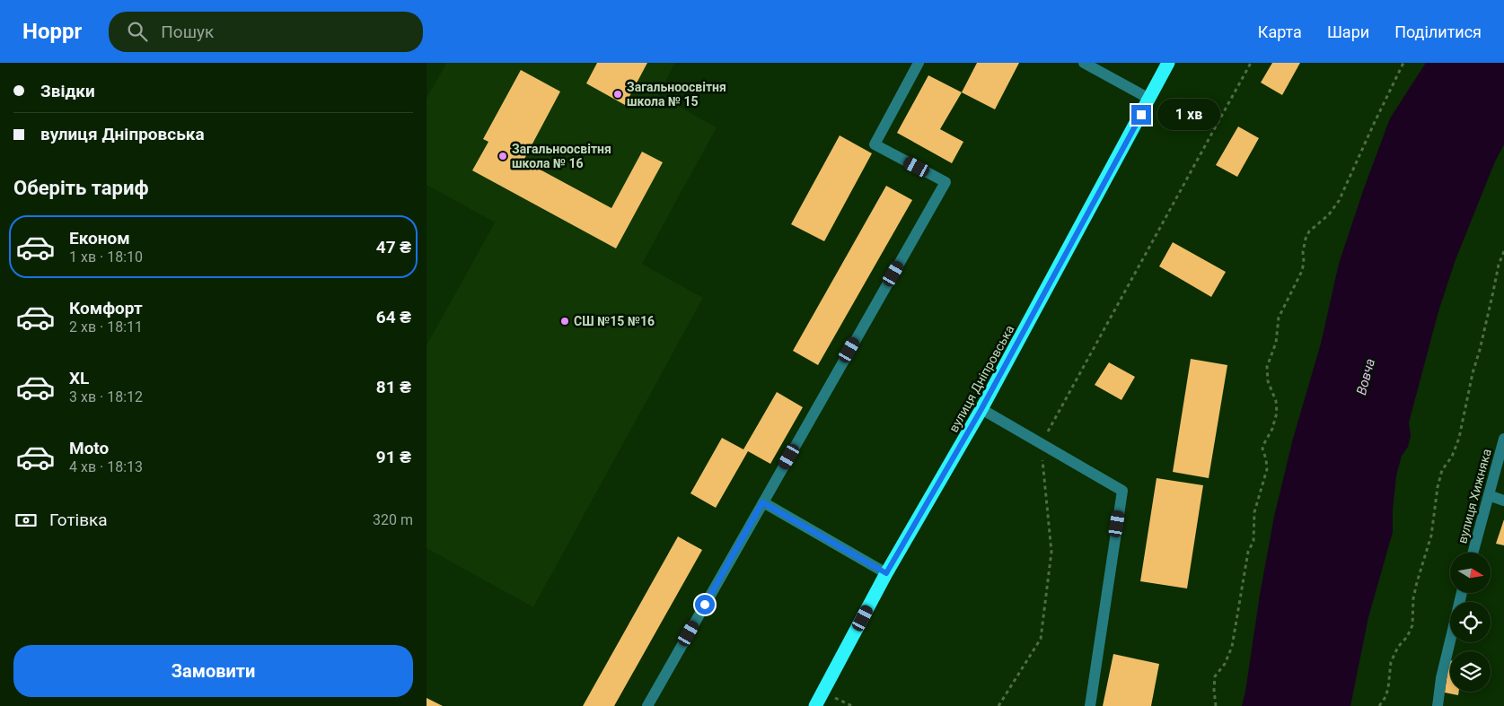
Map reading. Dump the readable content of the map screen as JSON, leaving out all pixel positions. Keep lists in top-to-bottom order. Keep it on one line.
{"streets":{"highway":["вулиця Дніпровська"],"street":["вулиця Хижняка"]},"water":["Вовча"],"places":["Загальноосвітня школа № 15","Загальноосвітня школа № 16","СШ №15 №16"],"north":"right","page":{"header":"Hoppr","search":"Пошук","nav":["Карта","Шари","Поділитися"],"banner":["Звідки","вулиця Дніпровська"],"bubble":"1 хв","heading":"Оберіть тариф","list":[{"name":"Економ","note":"1 хв · 18:10","value":"47 ₴"},{"name":"Комфорт","note":"2 хв · 18:11","value":"64 ₴"},{"name":"XL","note":"3 хв · 18:12","value":"81 ₴"},{"name":"Moto","note":"4 хв · 18:13","value":"91 ₴"}],"pay":["Готівка","320 m"],"buttons":"Замовити"}}
